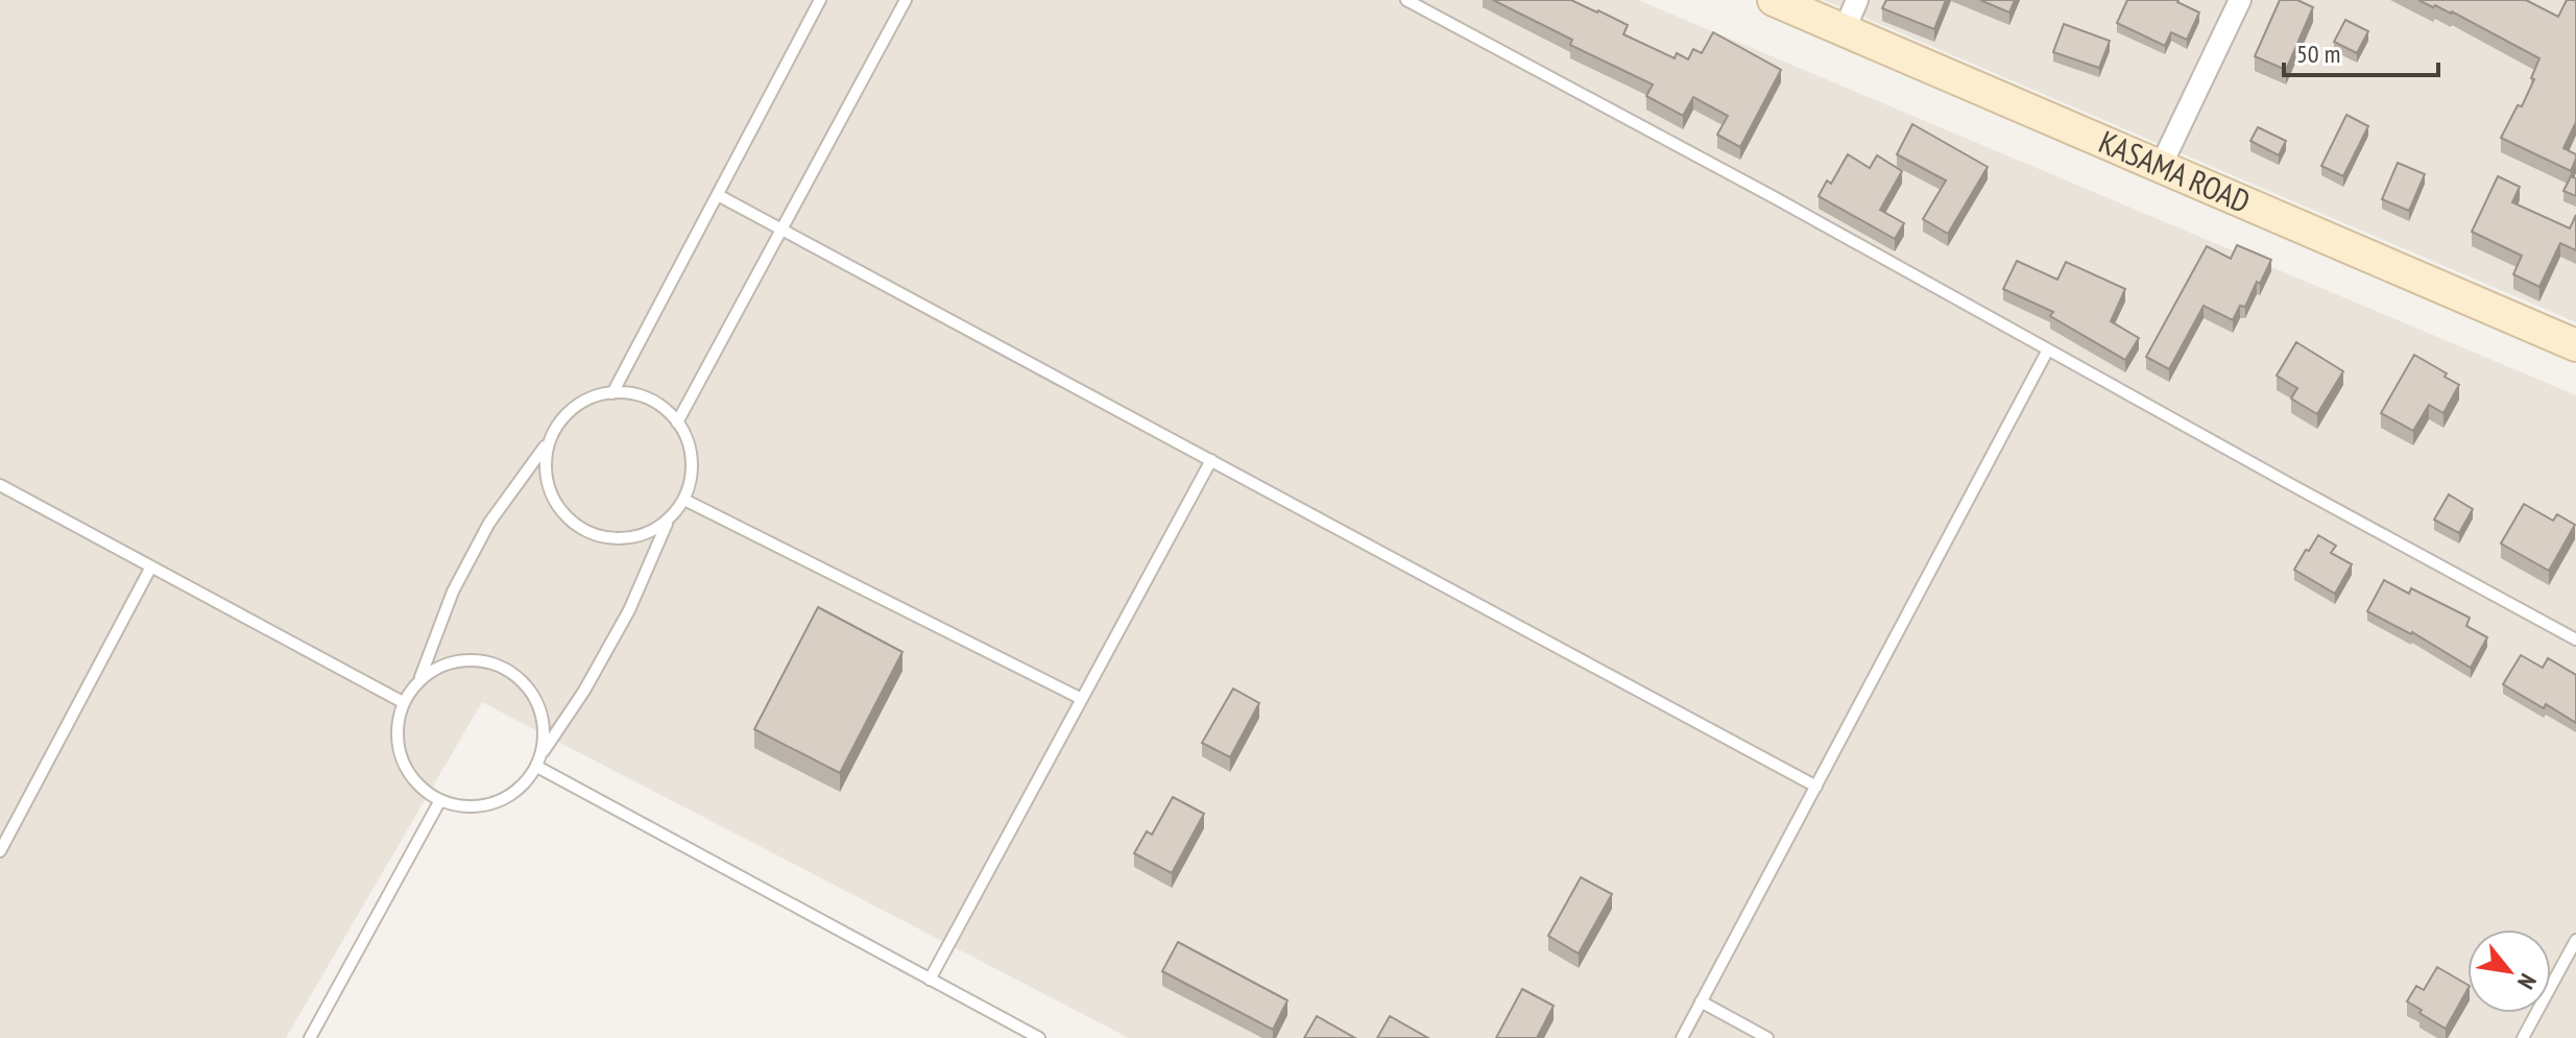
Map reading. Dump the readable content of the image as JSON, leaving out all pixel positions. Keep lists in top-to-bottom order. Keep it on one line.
{"streets":{"street":["KASAMA ROAD"]},"scale_bar":"50 m","north":"bottom right"}
